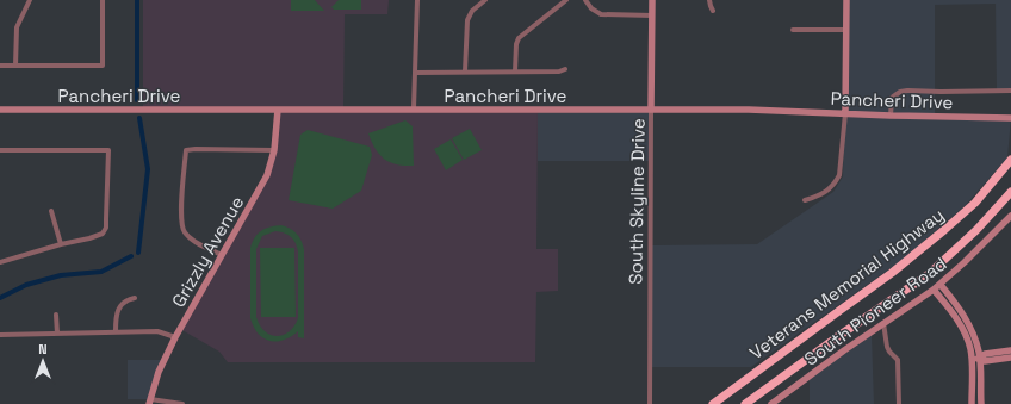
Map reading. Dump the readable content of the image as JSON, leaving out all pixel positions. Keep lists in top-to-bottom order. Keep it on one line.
{"streets":{"highway":["Veterans Memorial Highway"],"street":["Pancheri Drive","South Skyline Drive","Grizzly Avenue","South Pioneer Road"]},"crossings":[["Pancheri Drive","South Skyline Drive"],["Pancheri Drive","Grizzly Avenue"]],"north":"top"}
